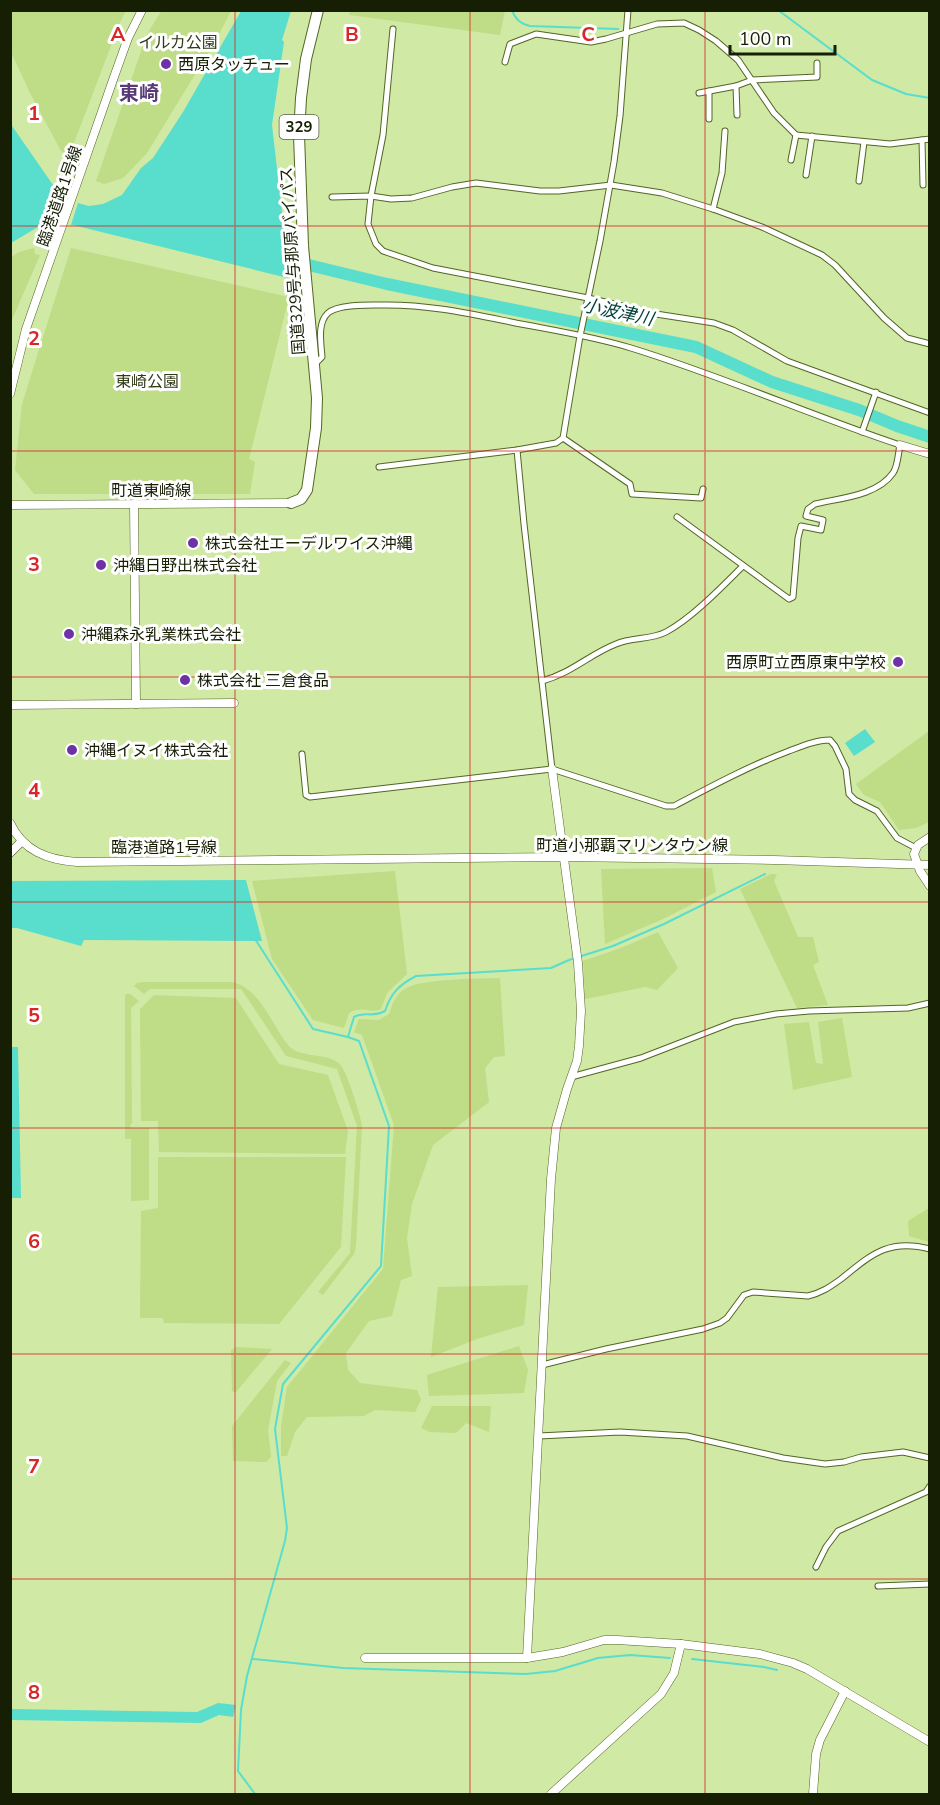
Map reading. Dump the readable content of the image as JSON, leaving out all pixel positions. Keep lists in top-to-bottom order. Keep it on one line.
{"streets":{"highway":["329","国道329号与那原バイパス"],"street":["臨港道路1号線","町道東崎線","町道小那覇マリンタウン線"]},"crossings":[["臨港道路1号線","町道小那覇マリンタウン線"],["国道329号与那原バイパス","町道東崎線"]],"districts":["東崎"],"water":["小波津川"],"parks":["イルカ公園","東崎公園"],"places":["西原タッチュー","株式会社エーデルワイス沖縄","沖縄日野出株式会社","沖縄森永乳業株式会社","西原町立西原東中学校","株式会社 三倉食品","沖縄イヌイ株式会社"],"scale_bar":"100 m","grid":{"columns":["A","B","C"],"rows":["1","2","3","4","5","6","7","8"]}}
